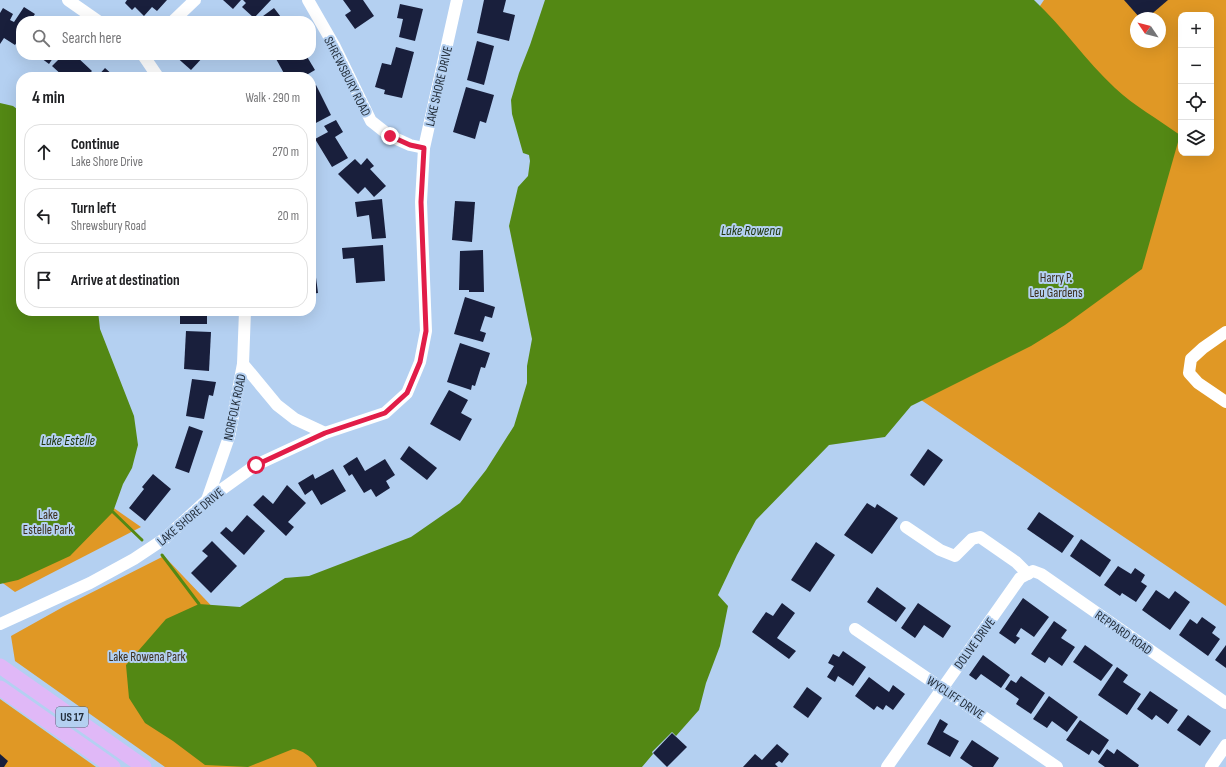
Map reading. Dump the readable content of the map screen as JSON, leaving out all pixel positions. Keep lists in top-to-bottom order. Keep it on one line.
{"streets":{"main road":["US 17"],"street":["SHREWSBURY ROAD","LAKE SHORE DRIVE","NORFOLK ROAD","REPPARD ROAD","DOLIVE DRIVE","WYCLIFF DRIVE"]},"crossings":[["SHREWSBURY ROAD","LAKE SHORE DRIVE"],["LAKE SHORE DRIVE","NORFOLK ROAD"],["REPPARD ROAD","DOLIVE DRIVE"],["DOLIVE DRIVE","WYCLIFF DRIVE"]],"water":["Lake Rowena","Lake Estelle"],"parks":["Harry P. Leu Gardens","Lake Estelle Park","Lake Rowena Park"],"north":"top left","page":{"map_buttons":["+","−"],"search":"Search here","heading":["4 min","Walk · 290 m"],"list":[["Continue","Lake Shore Drive","270 m"],["Turn left","Shrewsbury Road","20 m"],"Arrive at destination"]}}
